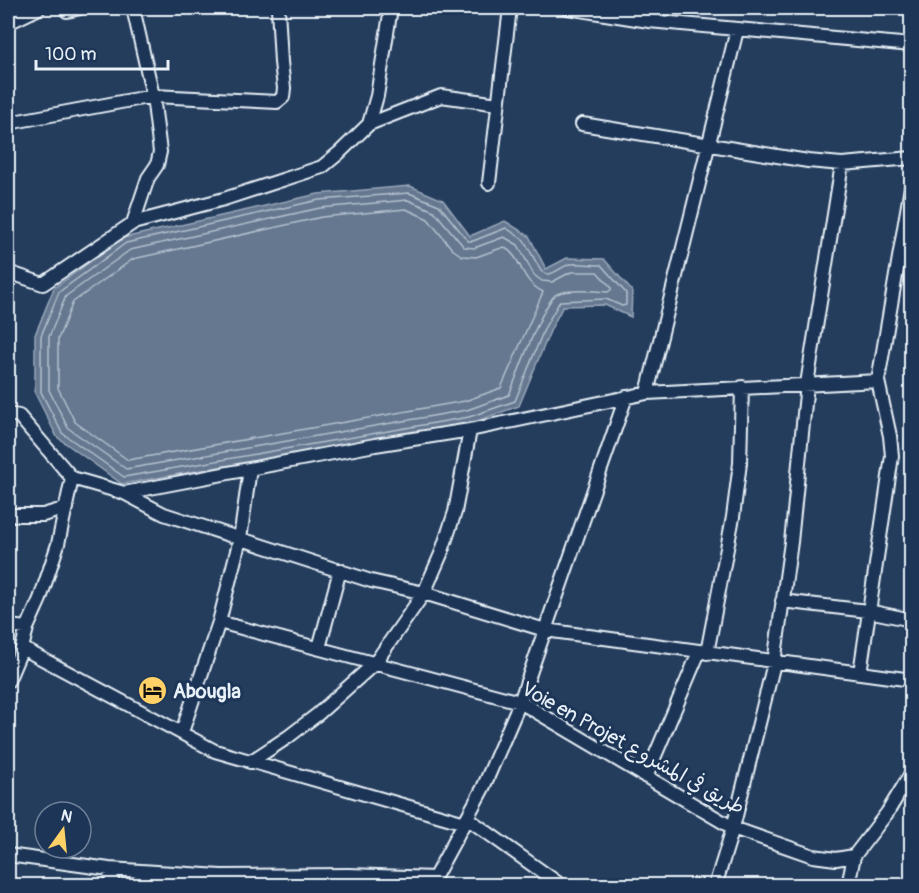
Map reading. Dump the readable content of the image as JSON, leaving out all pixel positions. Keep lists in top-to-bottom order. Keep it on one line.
{"streets":{"street":["Voie en Projet طريق في المشروع"]},"places":{"hotel":["Abougla"]},"scale_bar":"100 m","north":"top"}
